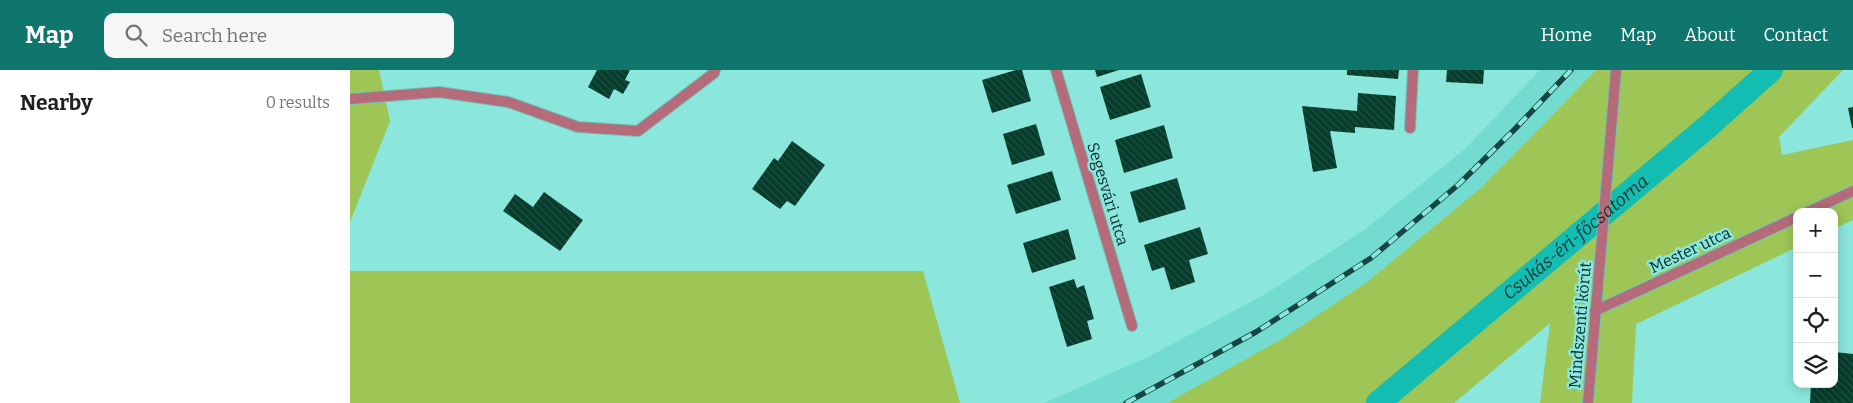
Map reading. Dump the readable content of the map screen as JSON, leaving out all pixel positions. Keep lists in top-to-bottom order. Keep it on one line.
{"streets":{"street":["Segesvári utca","Mester utca","Mindszenti körút"]},"crossings":[["Mester utca","Mindszenti körút"]],"water":["Csukás-éri-főcsatorna"],"page":{"header":"Map","search":"Search here","nav":["Home","Map","About","Contact"],"heading":["Nearby","0 results"],"map_buttons":["+","−"]}}
